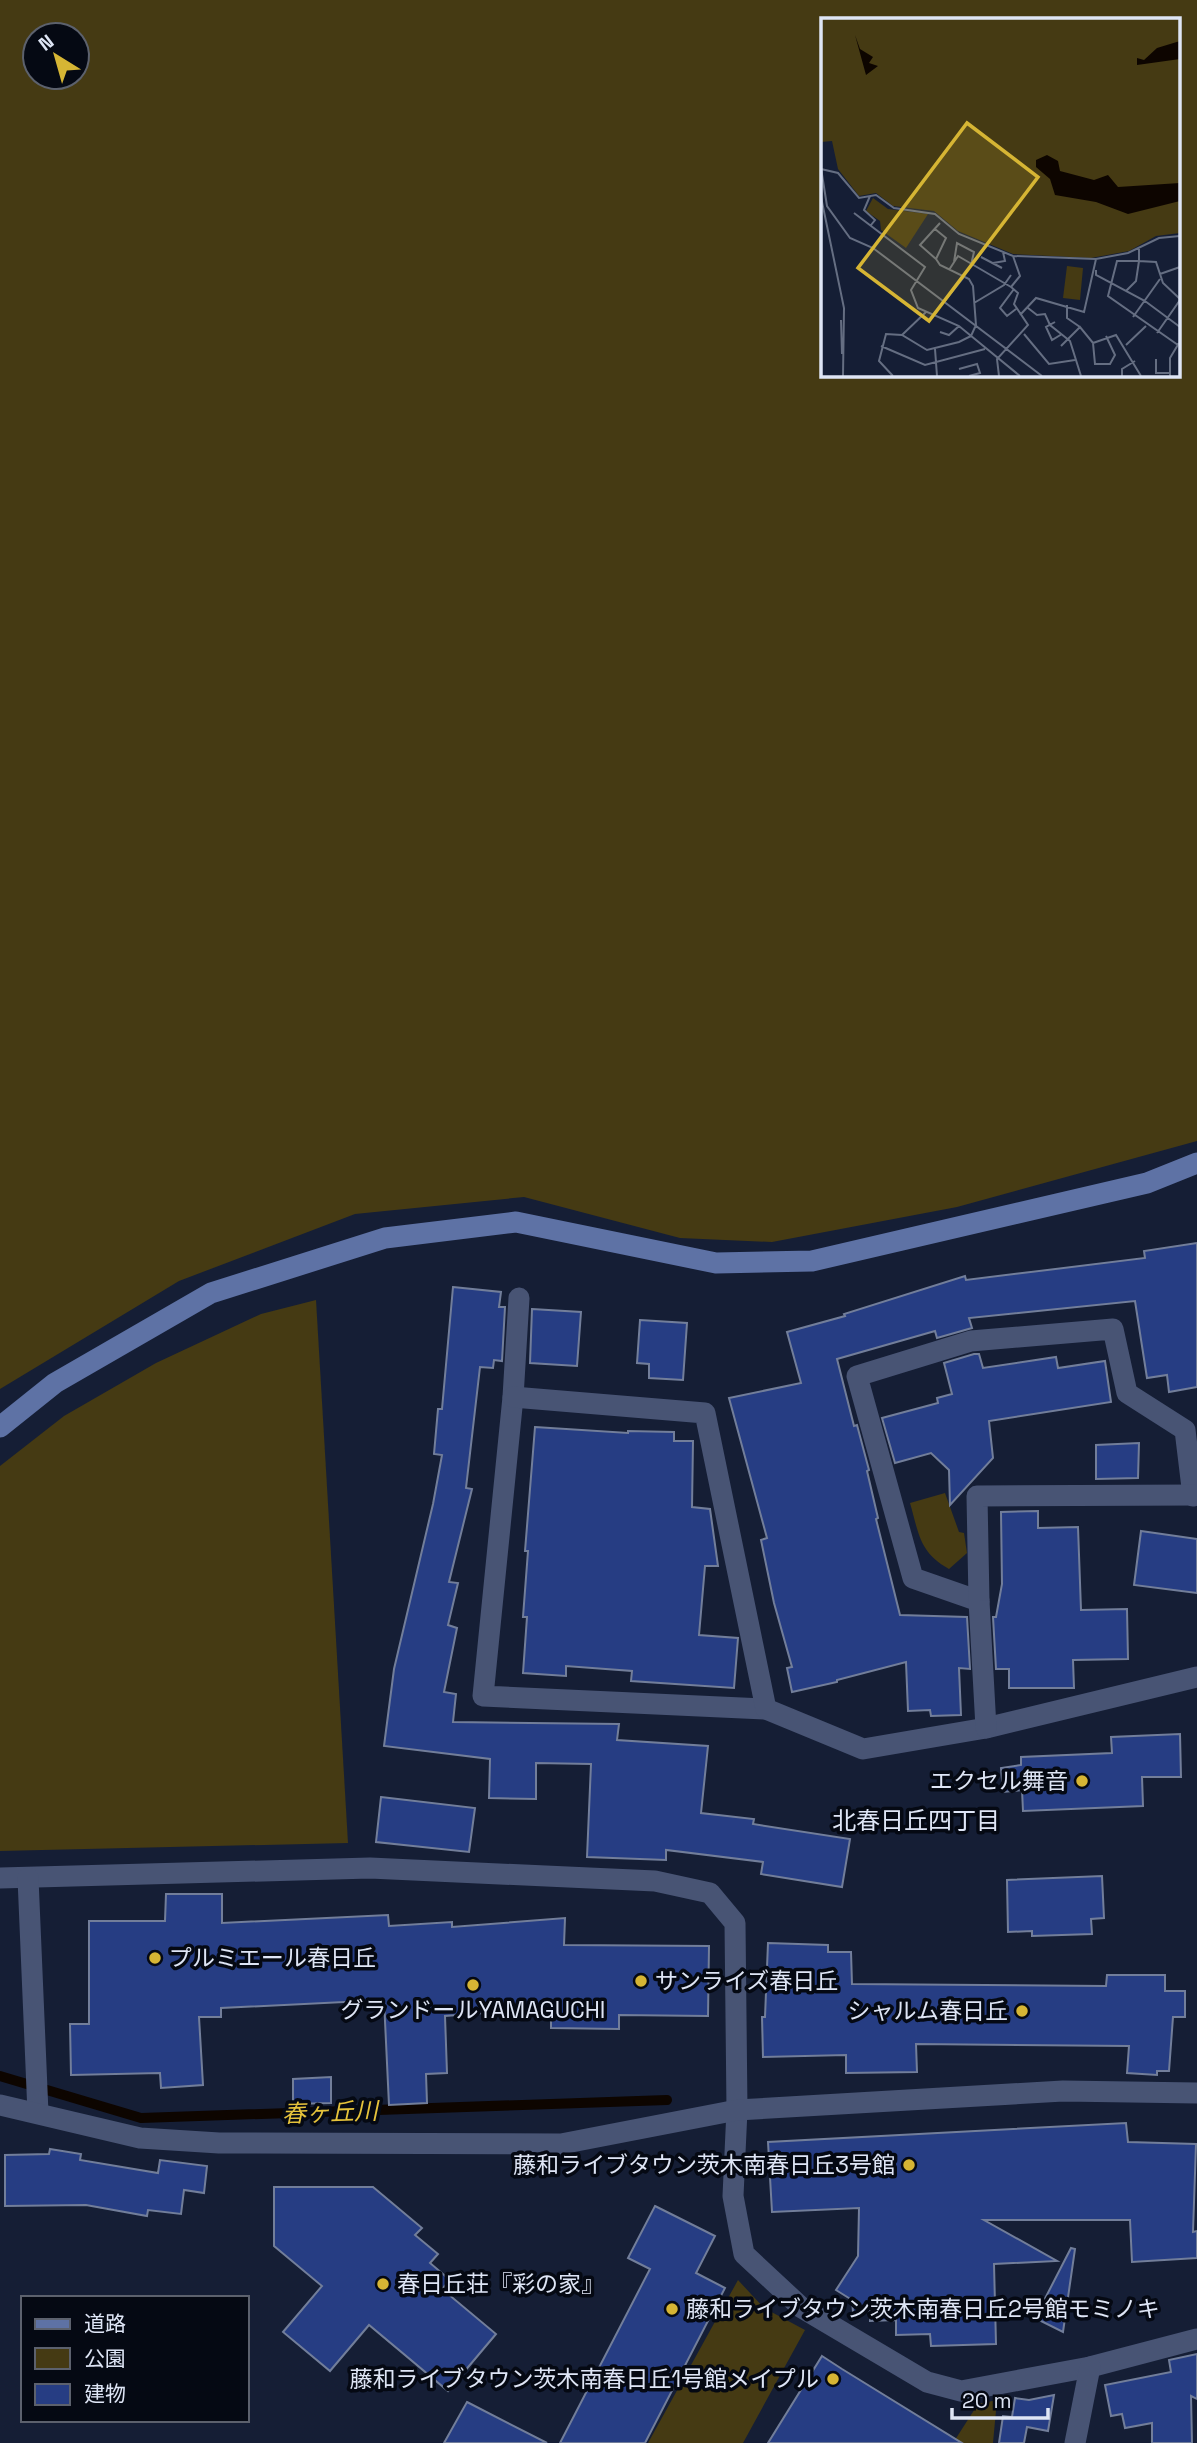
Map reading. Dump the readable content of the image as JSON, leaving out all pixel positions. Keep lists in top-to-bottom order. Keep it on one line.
{"districts":["北春日丘四丁目"],"water":["春ヶ丘川"],"places":["エクセル舞音","プルミエール春日丘","サンライズ春日丘","グランドールYAMAGUCHI","シャルム春日丘","藤和ライブタウン茨木南春日丘3号館","春日丘荘『彩の家』","藤和ライブタウン茨木南春日丘2号館モミノキ","藤和ライブタウン茨木南春日丘1号館メイプル"],"legend":["道路","公園","建物"],"scale_bar":"20 m","north":"top left"}
